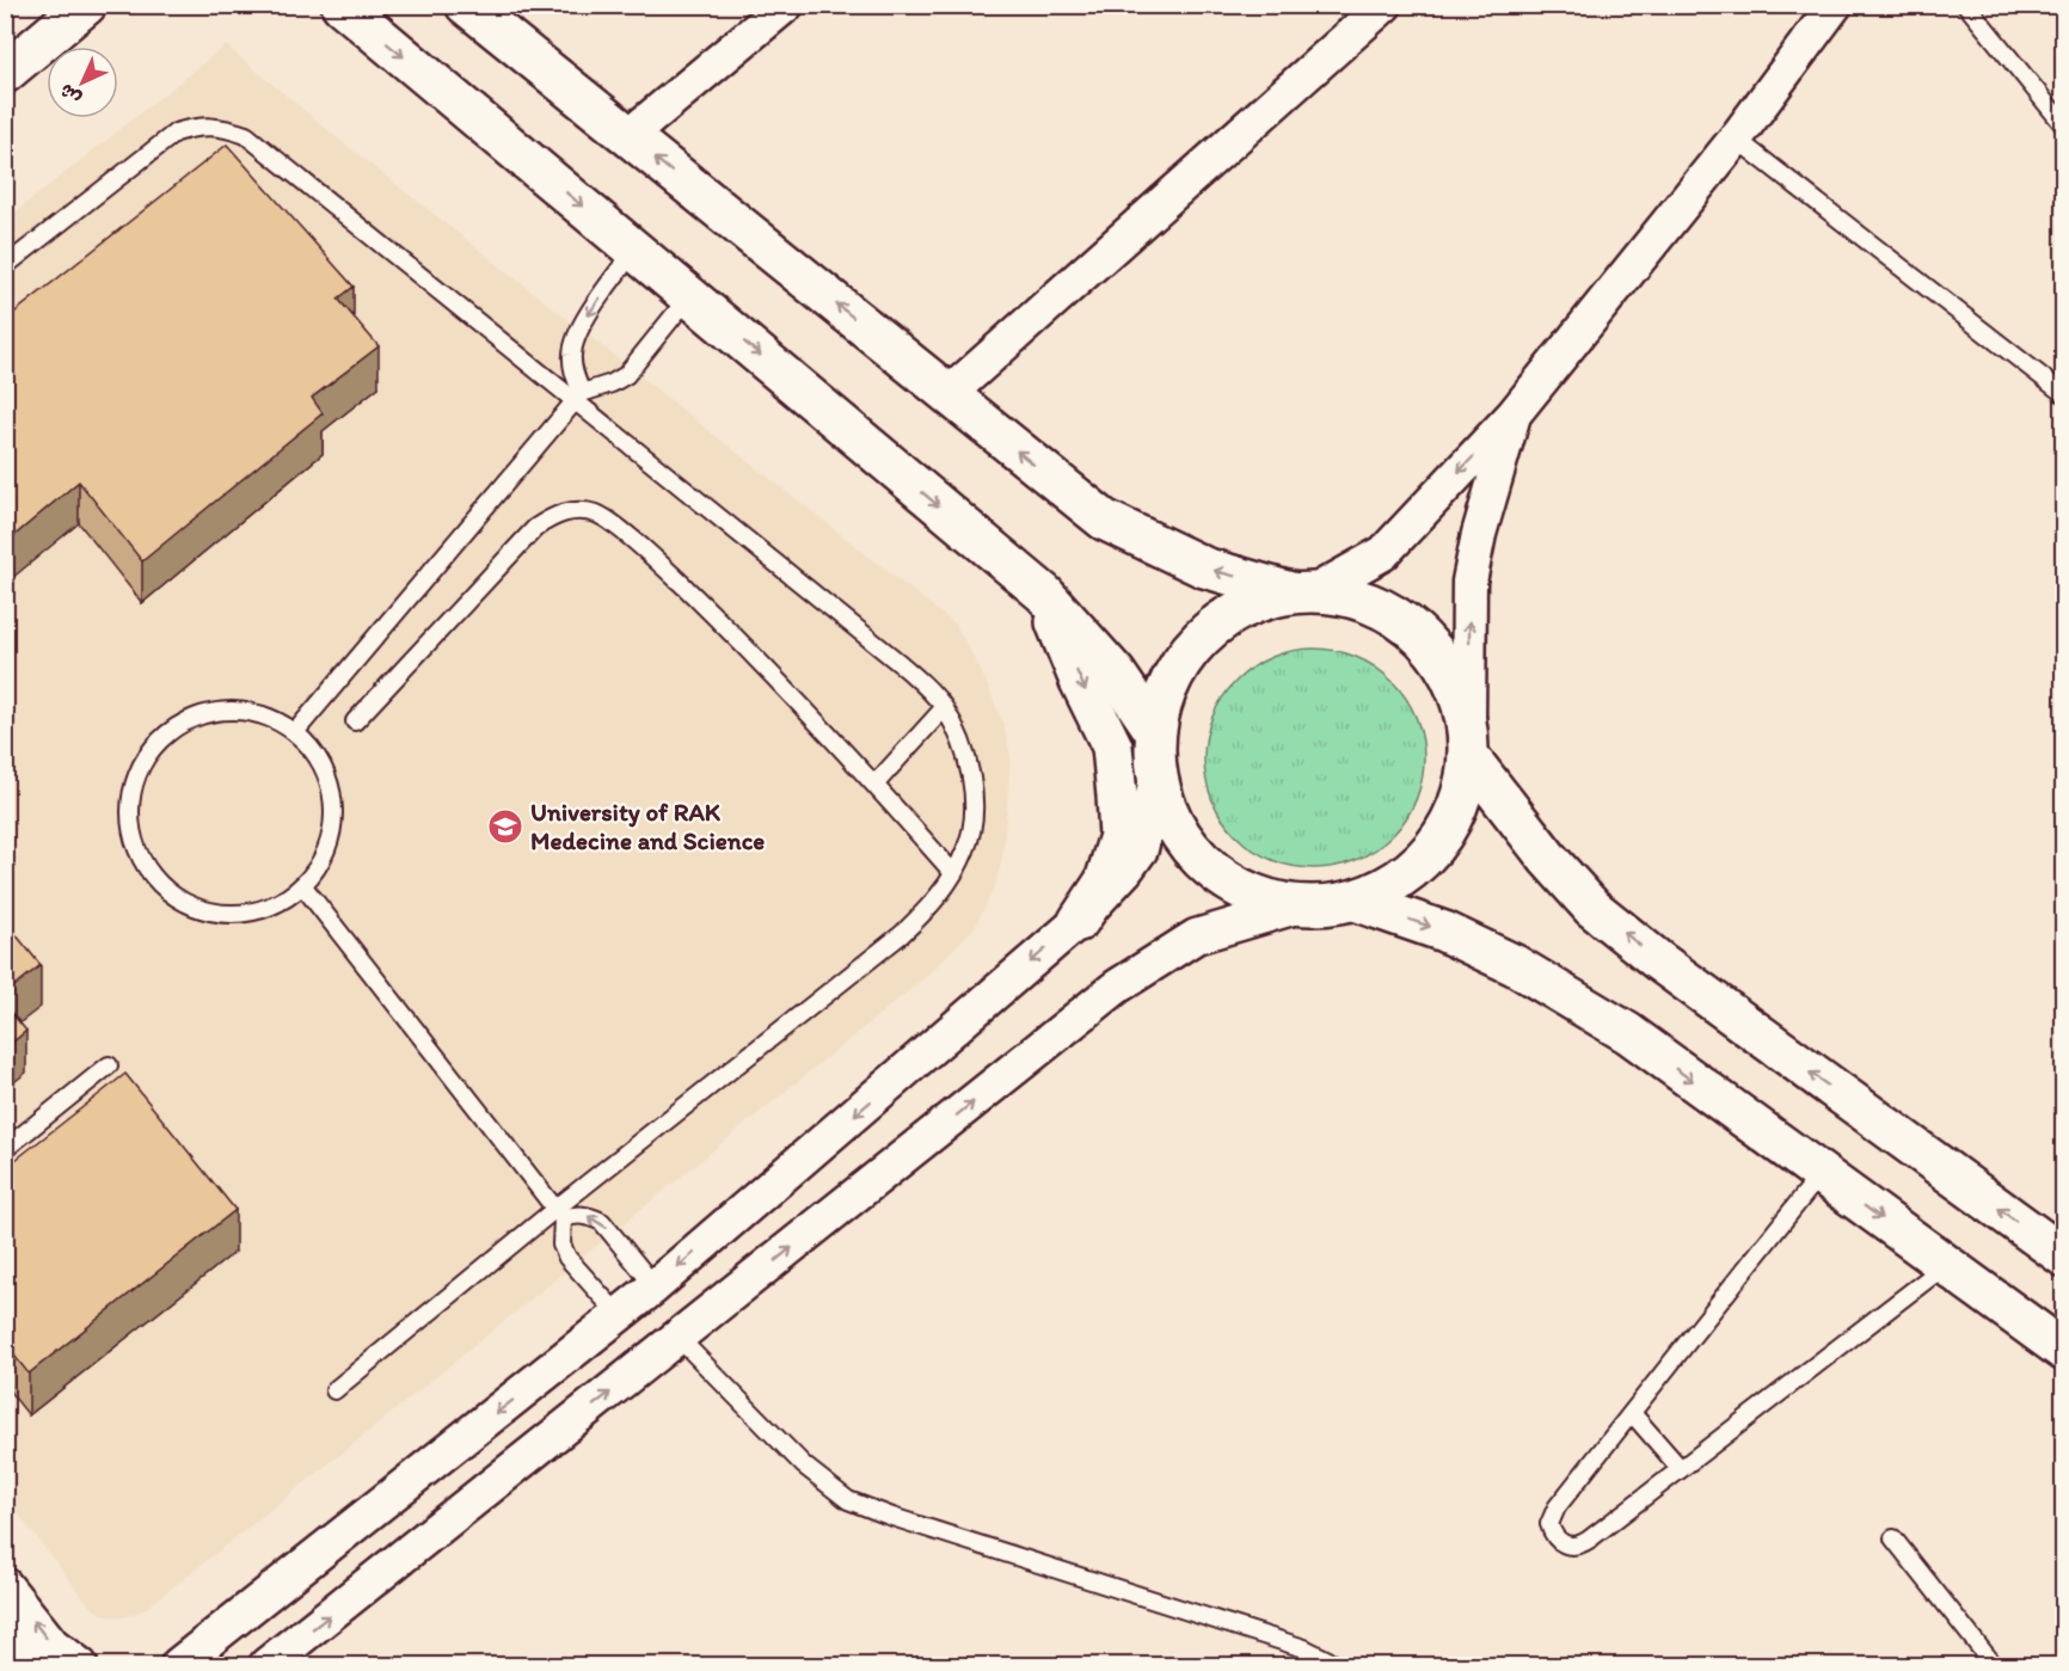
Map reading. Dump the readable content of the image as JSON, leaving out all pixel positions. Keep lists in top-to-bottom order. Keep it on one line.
{"places":{"school or university":["University of RAK Medecine and Science"]},"north":"bottom left"}
